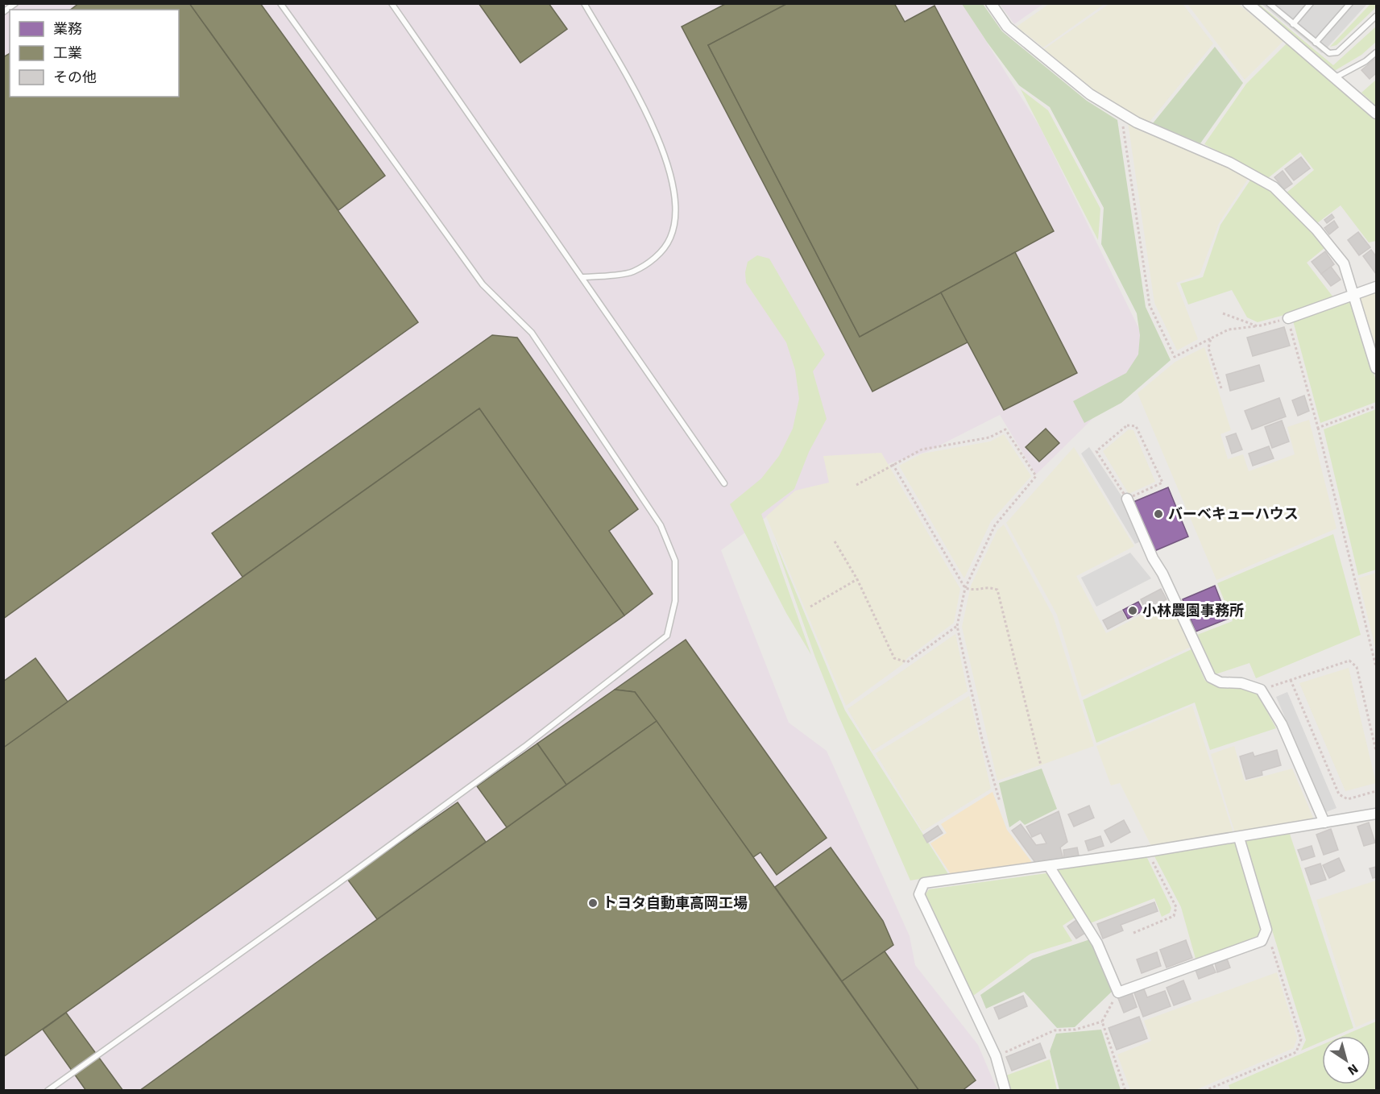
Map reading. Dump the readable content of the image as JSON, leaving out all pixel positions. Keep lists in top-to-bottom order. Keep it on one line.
{"places":["バーベキューハウス","小林農園事務所","トヨタ自動車高岡工場"],"legend":["業務","工業","その他"],"north":"bottom right"}
